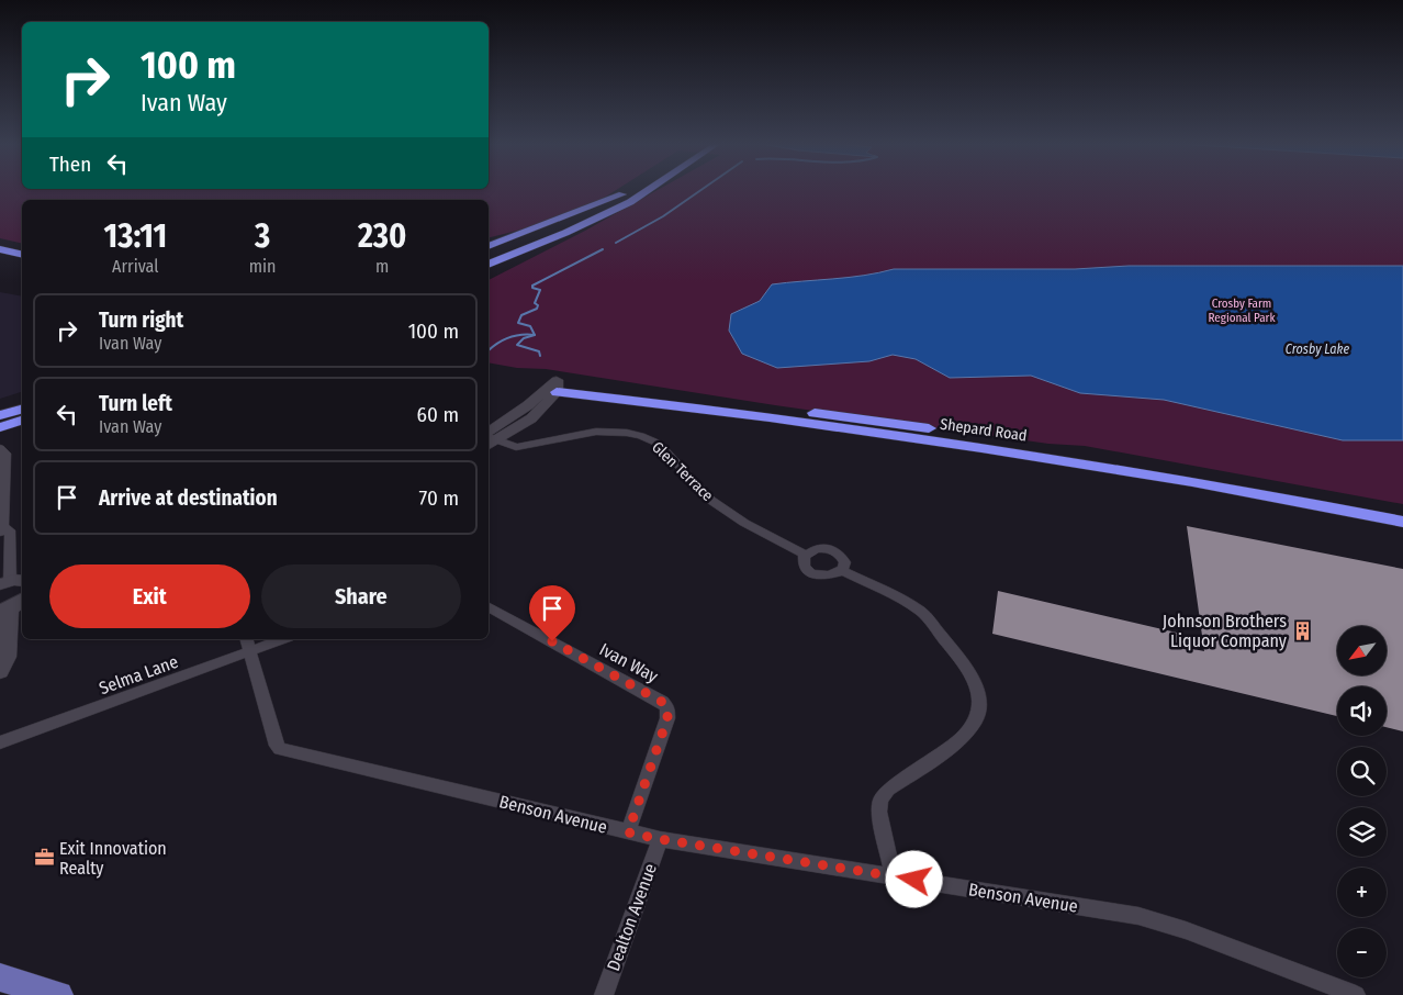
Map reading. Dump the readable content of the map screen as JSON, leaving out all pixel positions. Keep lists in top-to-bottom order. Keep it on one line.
{"streets":{"highway":["Shepard Road"],"street":["Glen Terrace","Ivan Way","Selma Lane","Benson Avenue","Dealton Avenue"]},"crossings":[["Ivan Way","Benson Avenue"],["Selma Lane","Benson Avenue"],["Benson Avenue","Dealton Avenue"]],"water":["Crosby Lake"],"parks":["Crosby Farm Regional Park"],"places":{"building":["Johnson Brothers Liquor Company"],"office":["Exit Innovation Realty"]},"north":"bottom left","page":{"turn":["100 m","Ivan Way"],"then":"Then","eta":["13:11","Arrival","3","min","230","m"],"list":[{"name":"Turn right","note":"Ivan Way","value":"100 m"},{"name":"Turn left","note":"Ivan Way","value":"60 m"},{"name":"Arrive at destination","value":"70 m"}],"buttons":["Exit","Share"],"map_buttons":["+","−"]}}
